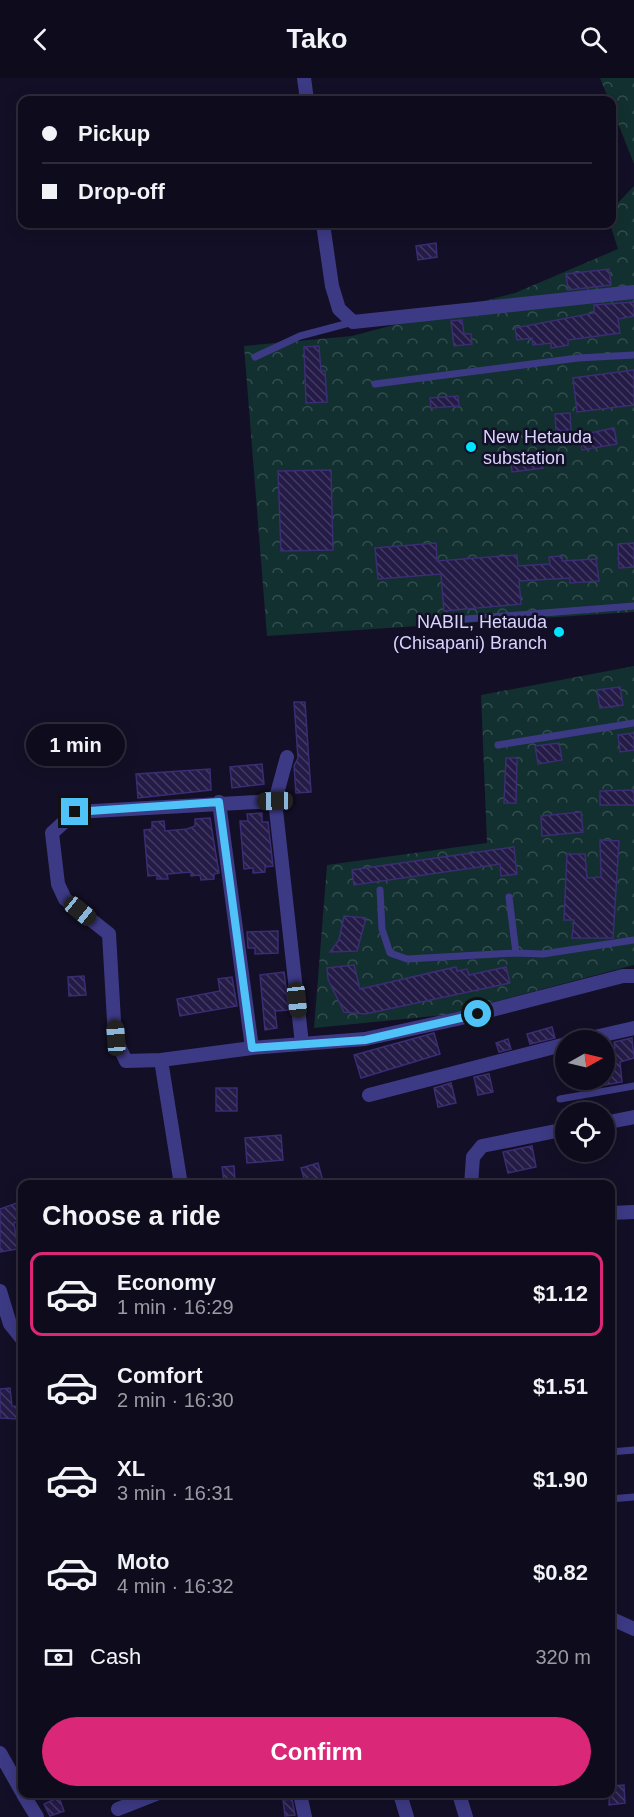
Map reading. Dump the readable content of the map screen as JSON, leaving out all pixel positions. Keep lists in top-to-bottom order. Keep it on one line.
{"places":["New Hetauda substation","NABIL, Hetauda (Chisapani) Branch"],"north":"right","page":{"header":"Tako","banner":["Pickup","Drop-off"],"bubble":"1 min","heading":"Choose a ride","list":[{"name":"Economy","note":"1 min · 16:29","value":"$1.12"},{"name":"Comfort","note":"2 min · 16:30","value":"$1.51"},{"name":"XL","note":"3 min · 16:31","value":"$1.90"},{"name":"Moto","note":"4 min · 16:32","value":"$0.82"}],"pay":["Cash","320 m"],"buttons":"Confirm"}}
